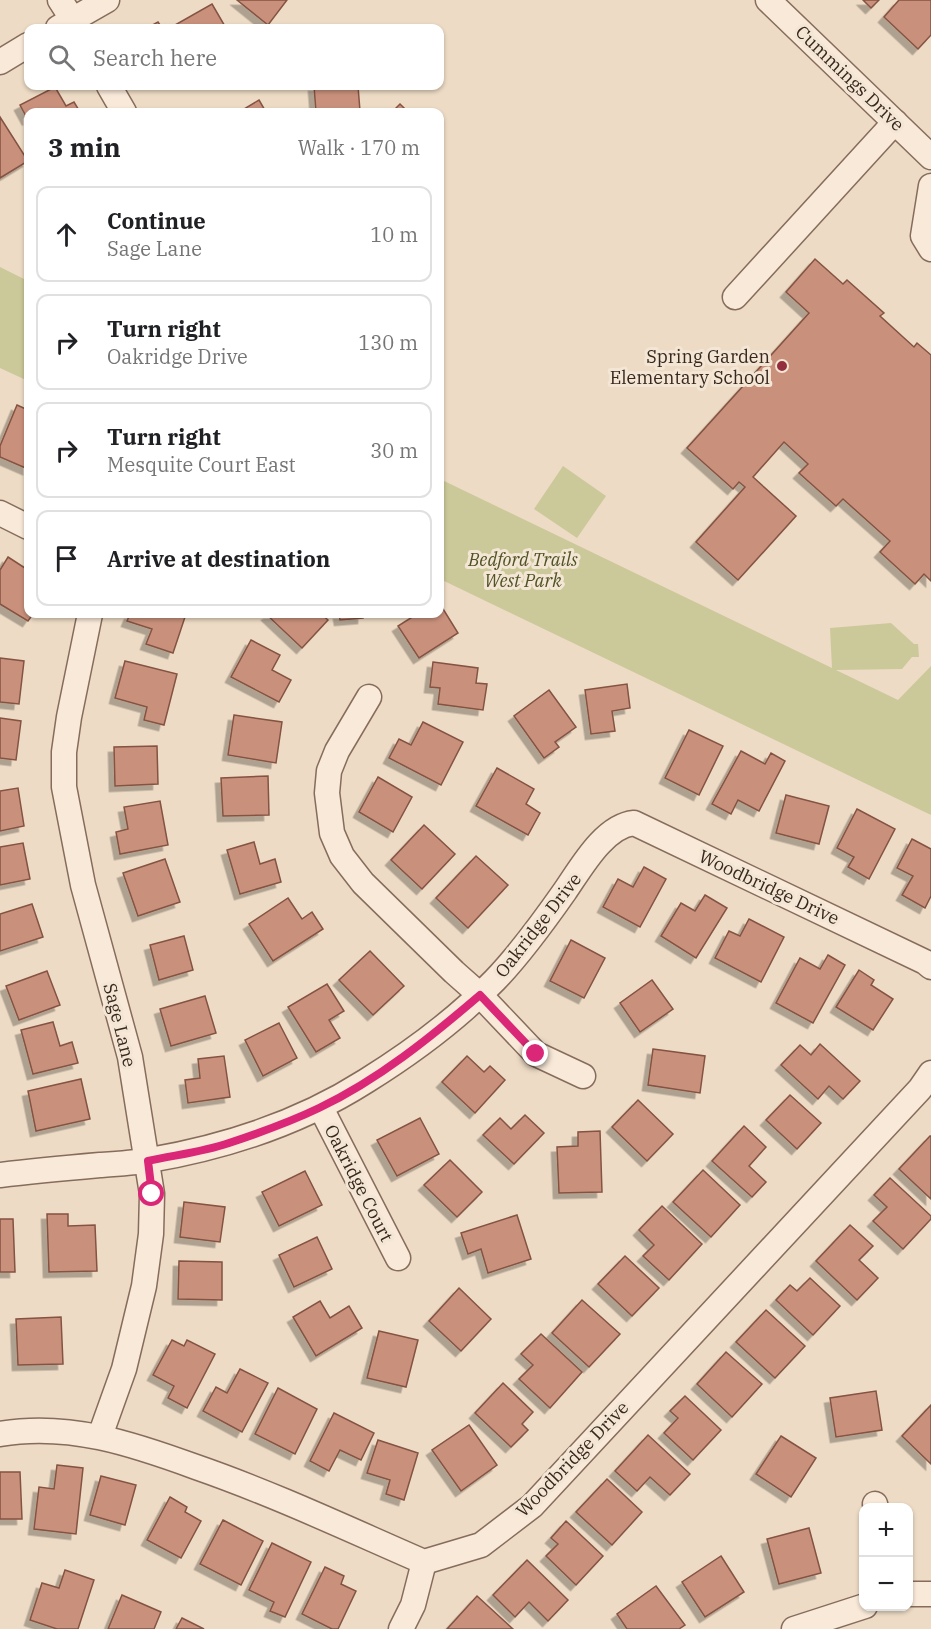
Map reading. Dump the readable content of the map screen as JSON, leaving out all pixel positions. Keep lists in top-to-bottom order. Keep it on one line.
{"streets":{"street":["Cummings Drive","Woodbridge Drive","Oakridge Drive","Sage Lane","Oakridge Court"]},"crossings":[["Woodbridge Drive","Oakridge Drive"],["Oakridge Drive","Sage Lane"],["Oakridge Drive","Oakridge Court"]],"parks":["Bedford Trails West Park"],"places":["Spring Garden Elementary School"],"page":{"search":"Search here","heading":["3 min","Walk · 170 m"],"list":[["Continue","Sage Lane","10 m"],["Turn right","Oakridge Drive","130 m"],["Turn right","Mesquite Court East","30 m"],"Arrive at destination"],"map_buttons":["+","−"]}}
